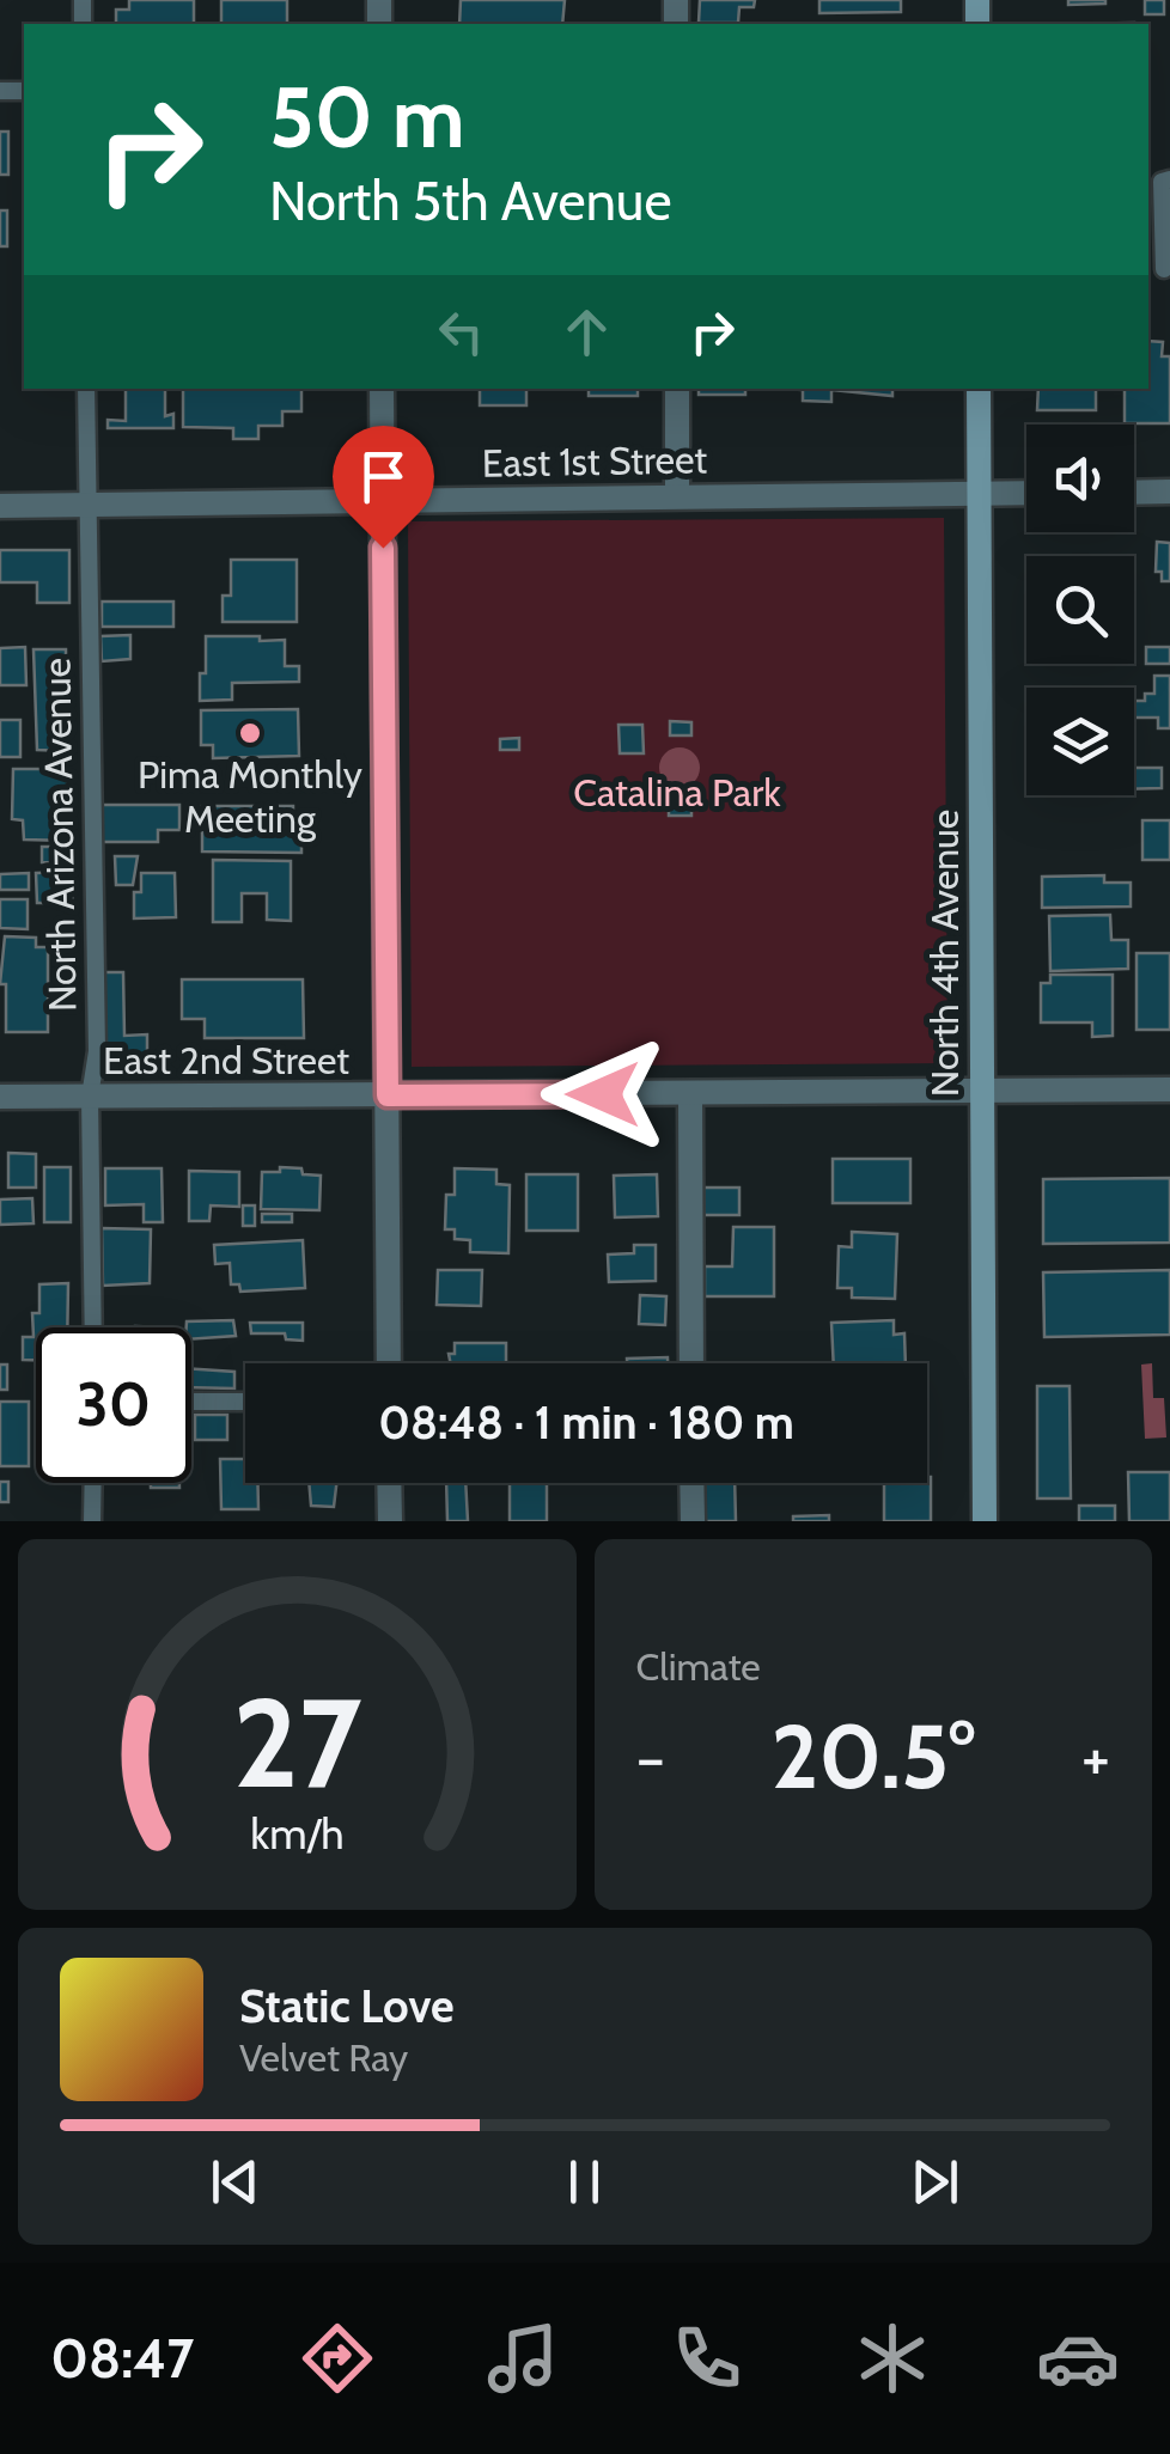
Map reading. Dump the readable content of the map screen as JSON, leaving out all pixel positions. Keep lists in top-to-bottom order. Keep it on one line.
{"streets":{"street":["East 1st Street","North 4th Avenue","East 2nd Street"],"lane":["North Arizona Avenue"]},"crossings":[["East 1st Street","North Arizona Avenue"],["East 1st Street","North 4th Avenue"],["North Arizona Avenue","East 2nd Street"],["North 4th Avenue","East 2nd Street"]],"parks":["Catalina Park"],"places":["Pima Monthly Meeting"],"page":{"turn":["50 m","North 5th Avenue"],"limit":"30","trip":"08:48 · 1 min · 180 m","tile":"Climate","heat":["−","20.5°","+"],"song":["Static Love","Velvet Ray"],"tabs":"08:47","gauge":["27","km/h"]}}
